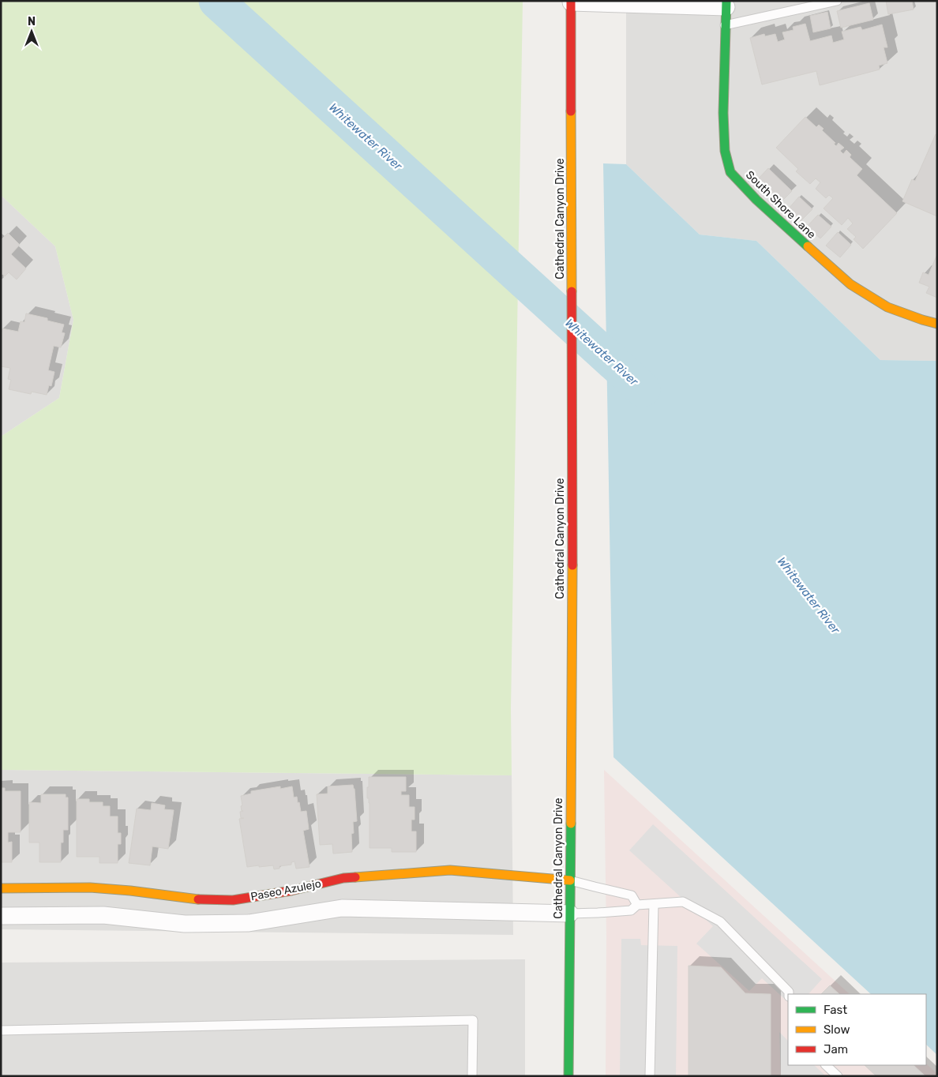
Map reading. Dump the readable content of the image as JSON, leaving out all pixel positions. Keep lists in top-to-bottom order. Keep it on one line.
{"streets":{"street":["South Shore Lane","Cathedral Canyon Drive","Paseo Azulejo"]},"crossings":[["Cathedral Canyon Drive","Paseo Azulejo"]],"water":["Whitewater River"],"legend":["Fast","Slow","Jam"],"north":"top"}
